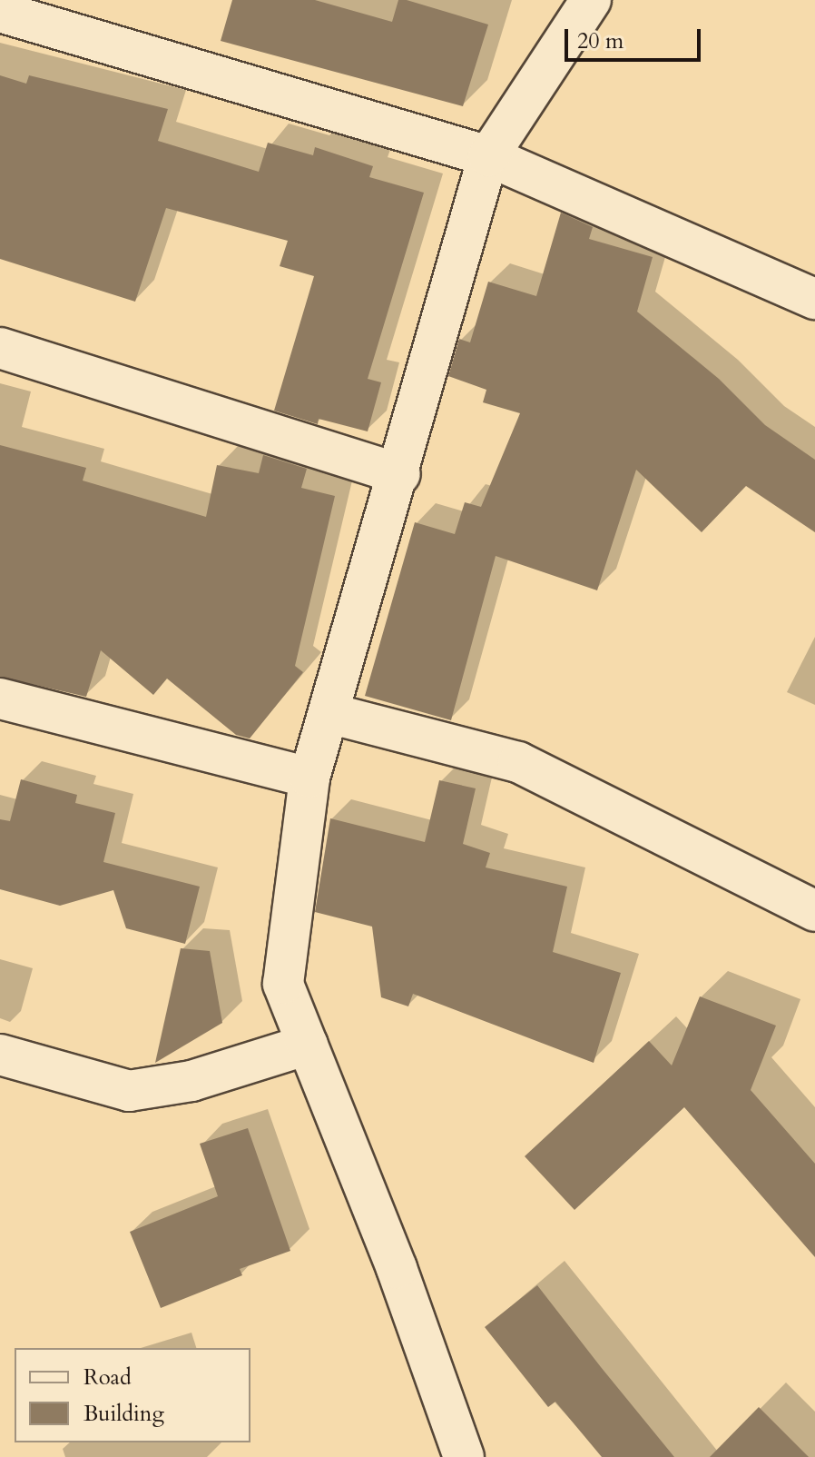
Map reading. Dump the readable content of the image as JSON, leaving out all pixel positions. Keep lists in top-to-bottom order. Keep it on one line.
{"legend":["Road","Building"],"scale_bar":"20 m"}
